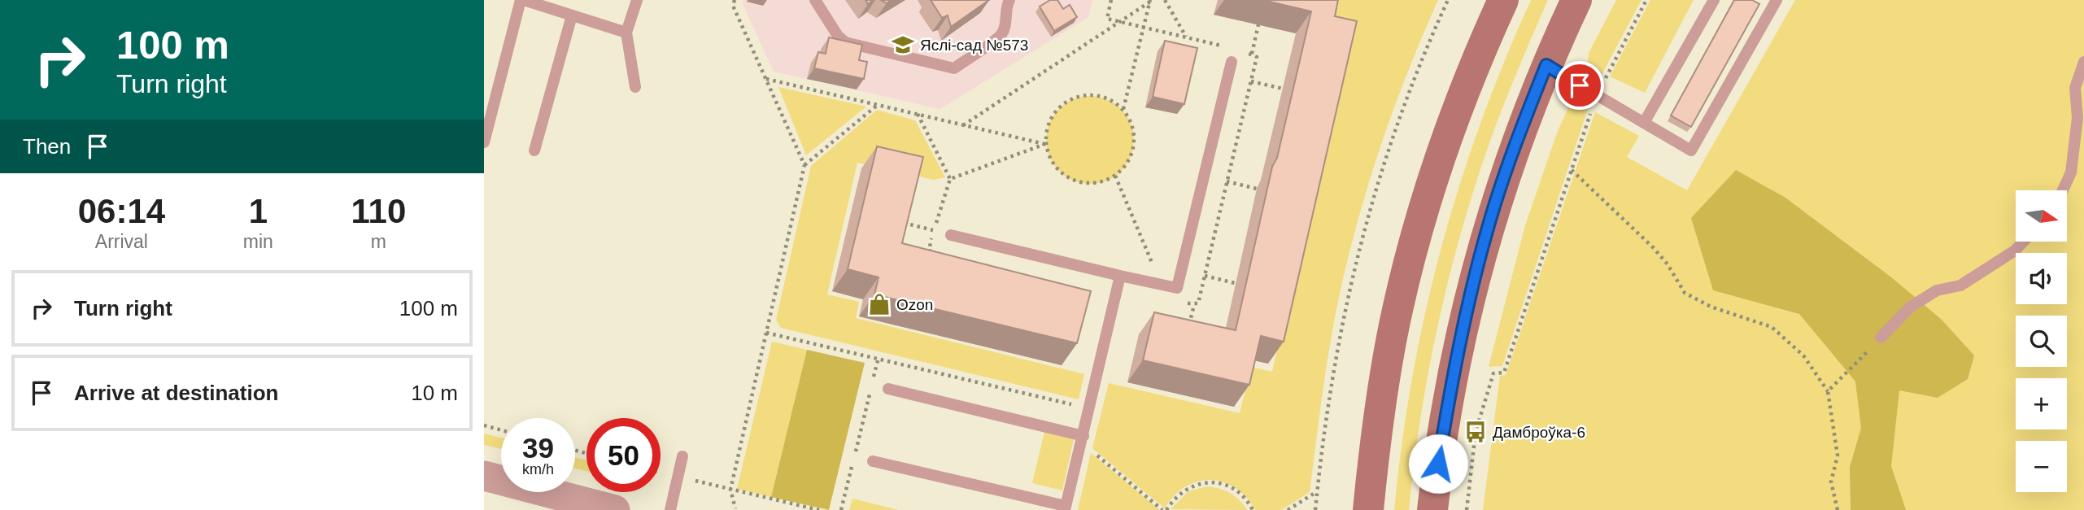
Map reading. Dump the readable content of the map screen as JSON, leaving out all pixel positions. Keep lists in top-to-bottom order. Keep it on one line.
{"places":{"school or university":["Яслі-сад №573"],"shop":["Ozon"],"bus stop":["Дамброўка-6"]},"north":"right","page":{"turn":["100 m","Turn right"],"then":"Then","eta":["06:14","Arrival","1","min","110","m"],"map_buttons":["+","−"],"list":[{"name":"Turn right","value":"100 m"},{"name":"Arrive at destination","value":"10 m"}],"speed":"39 km/h","limit":"50"}}
